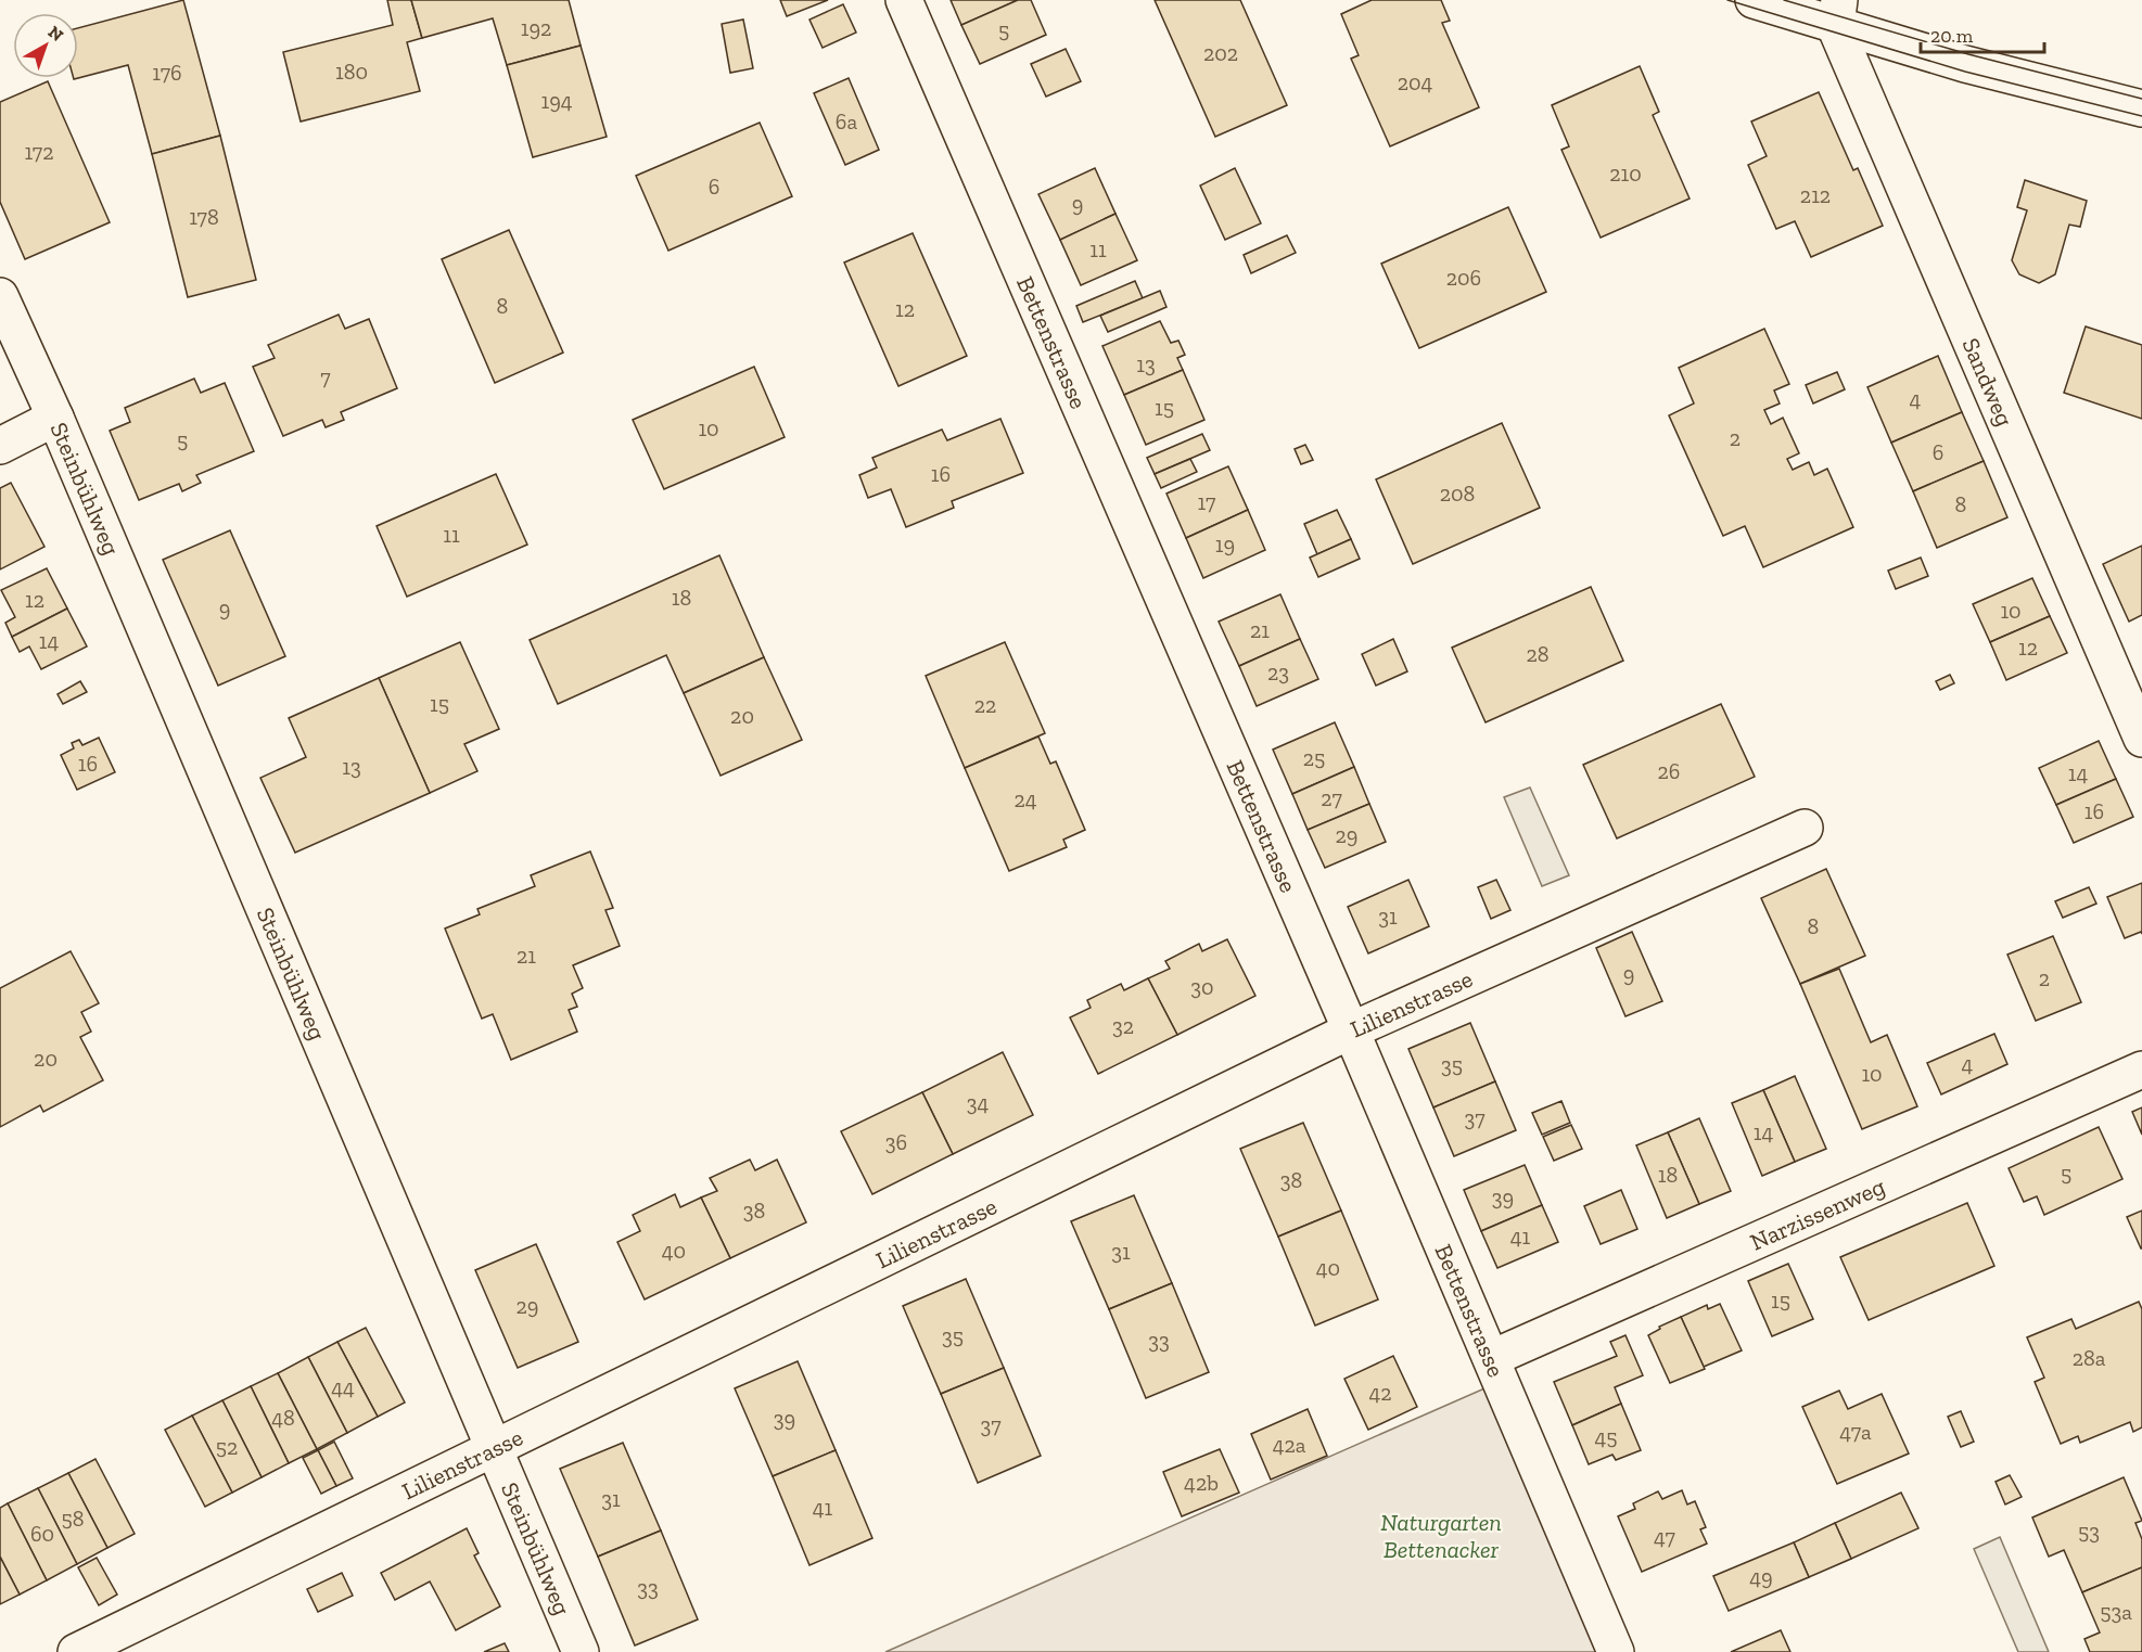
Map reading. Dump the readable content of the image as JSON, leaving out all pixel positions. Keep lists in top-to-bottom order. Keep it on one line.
{"streets":{"street":["Bettenstrasse","Sandweg","Steinbühlweg","Lilienstrasse","Narzissenweg"]},"crossings":[["Bettenstrasse","Lilienstrasse"],["Bettenstrasse","Narzissenweg"],["Steinbühlweg","Lilienstrasse"]],"parks":["Naturgarten Bettenacker"],"house_numbers":["192","5","202","180","176","204","194","6a","172","210","6","212","9","178","11","206","8","12","13","7","4","15","10","2","5","6","16","208","17","8","11","19","18","12","9","10","21","14","12","28","23","15","22","20","25","16","13","26","14","27","24","16","29","31","8","21","9","2","30","32","20","4","35","10","34","37","14","36","5","18","38","39","38","41","40","31","40","15","29","35","33","28a","44","42","48","39","37","47a","45","42a","52","42b","31","41","58","53","60","47","49","33","53a"],"scale_bar":"20 m","north":"top right"}
